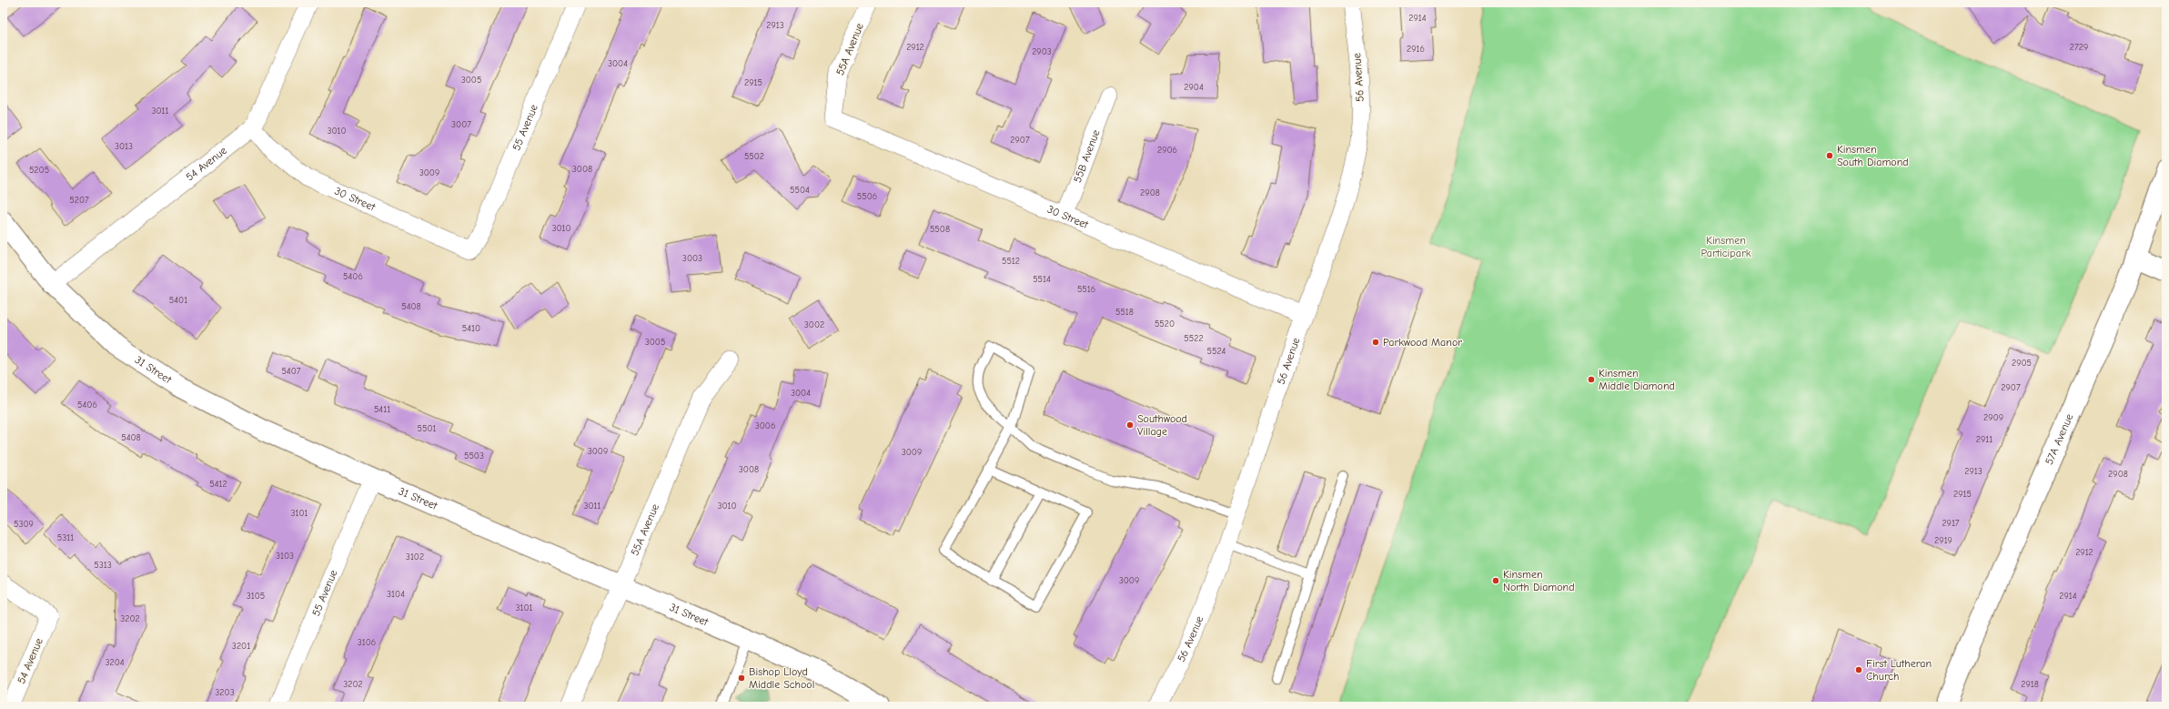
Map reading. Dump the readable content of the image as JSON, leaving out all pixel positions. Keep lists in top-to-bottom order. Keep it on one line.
{"streets":{"street":["55A Avenue","56 Avenue","55 Avenue","55B Avenue","54 Avenue","30 Street","31 Street","57A Avenue"]},"crossings":[["55A Avenue","30 Street"],["55A Avenue","31 Street"],["56 Avenue","30 Street"],["55 Avenue","30 Street"],["55 Avenue","31 Street"],["55B Avenue","30 Street"],["54 Avenue","30 Street"],["54 Avenue","31 Street"]],"parks":["Kinsmen Participark"],"places":["Kinsmen South Diamond","Parkwood Manor","Kinsmen Middle Diamond","Southwood Village","Kinsmen North Diamond","First Lutheran Church","Bishop Lloyd Middle School"],"house_numbers":["2914","2913","2912","2729","2916","2903","3004","3005","2915","2904","3011","3007","3010","2907","3013","2906","5502","3008","5205","3009","5504","2908","5506","5207","3010","5508","3003","5512","5406","5514","5516","5401","5408","5518","5520","3002","5410","5522","3005","5524","2905","5407","2907","3004","5406","5411","2909","3006","5501","5408","2911","3009","3009","5503","3008","2913","2908","5412","2915","3011","3010","3101","2917","5309","5311","2919","2912","3103","3102","5313","3009","3104","3105","2914","3101","3202","3106","3201","3204","3202","2918","3203"]}
